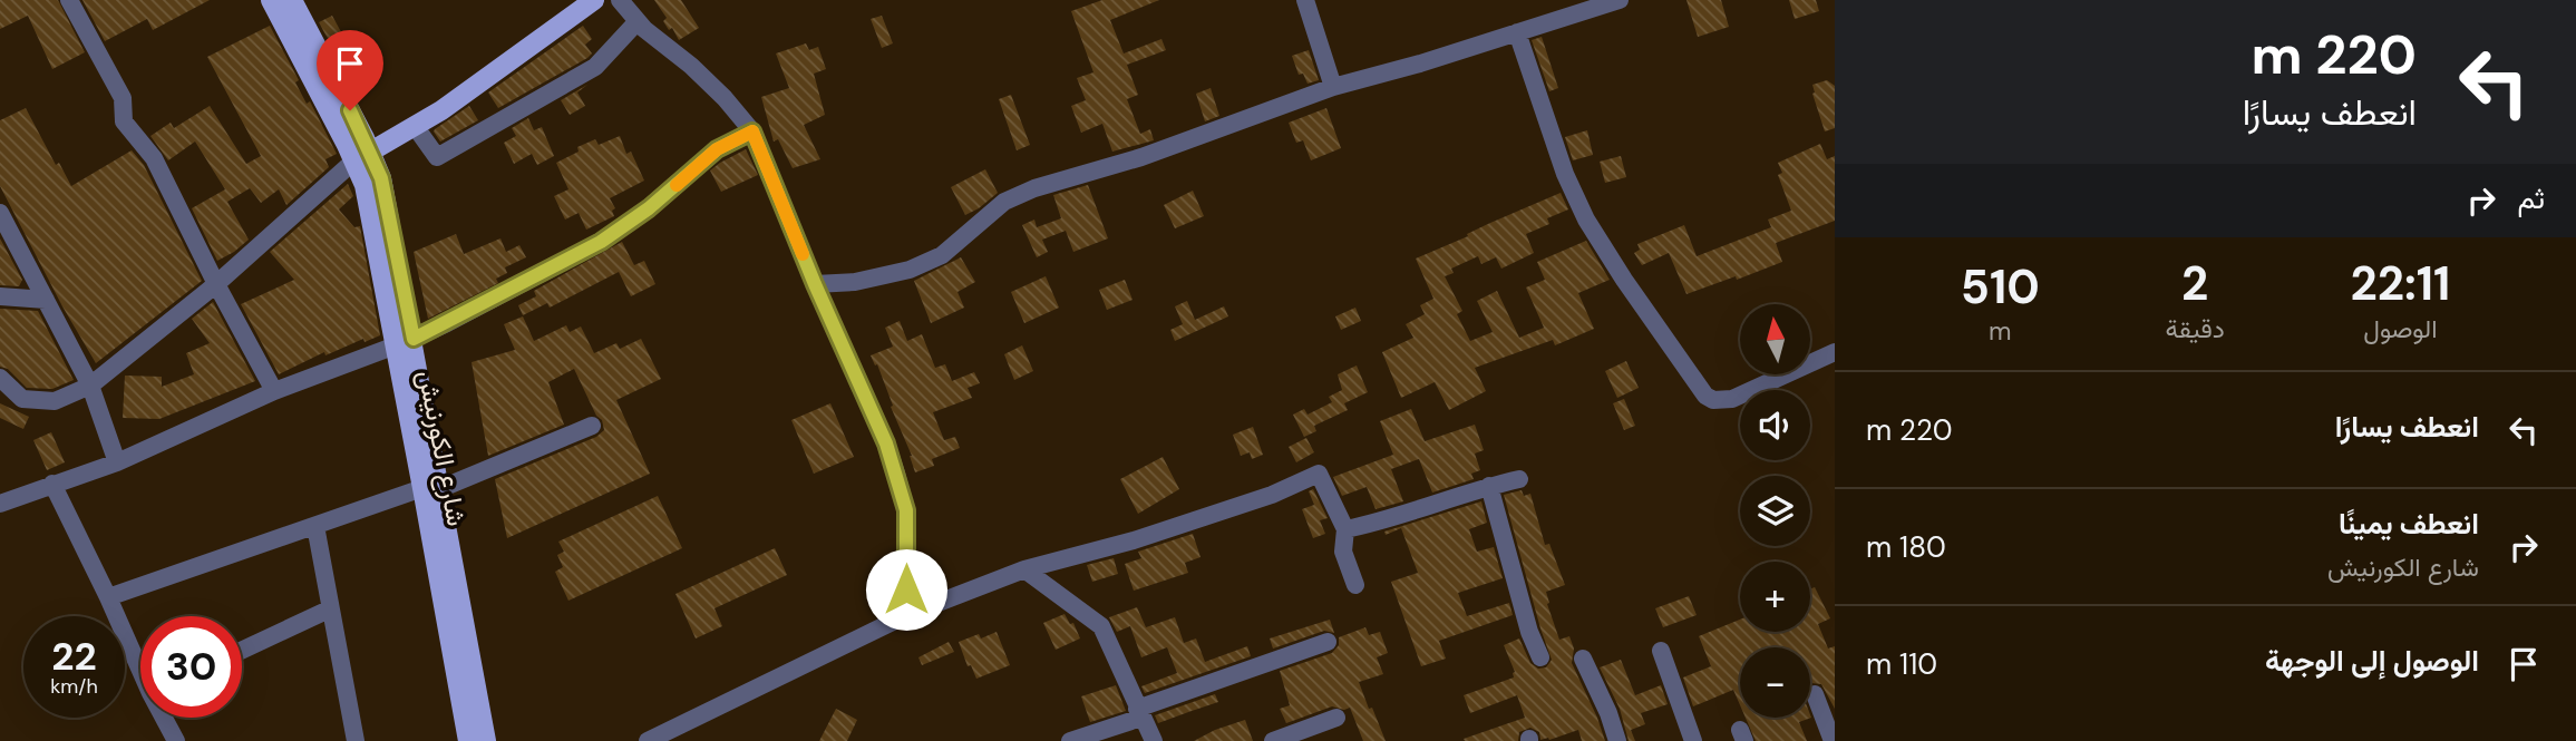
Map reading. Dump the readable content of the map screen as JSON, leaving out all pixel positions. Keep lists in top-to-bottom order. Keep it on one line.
{"streets":{"main road":["شارع الكورنيش"]},"north":"top","page":{"turn":["220 m","انعطف يسارًا"],"then":"ثم","eta":["22:11","الوصول","2","دقيقة","510","m"],"map_buttons":["+","−"],"list":[{"name":"انعطف يسارًا","value":"220 m"},{"name":"انعطف يمينًا","note":"شارع الكورنيش","value":"180 m"},{"name":"الوصول إلى الوجهة","value":"110 m"}],"speed":"22 km/h","limit":"30"}}
